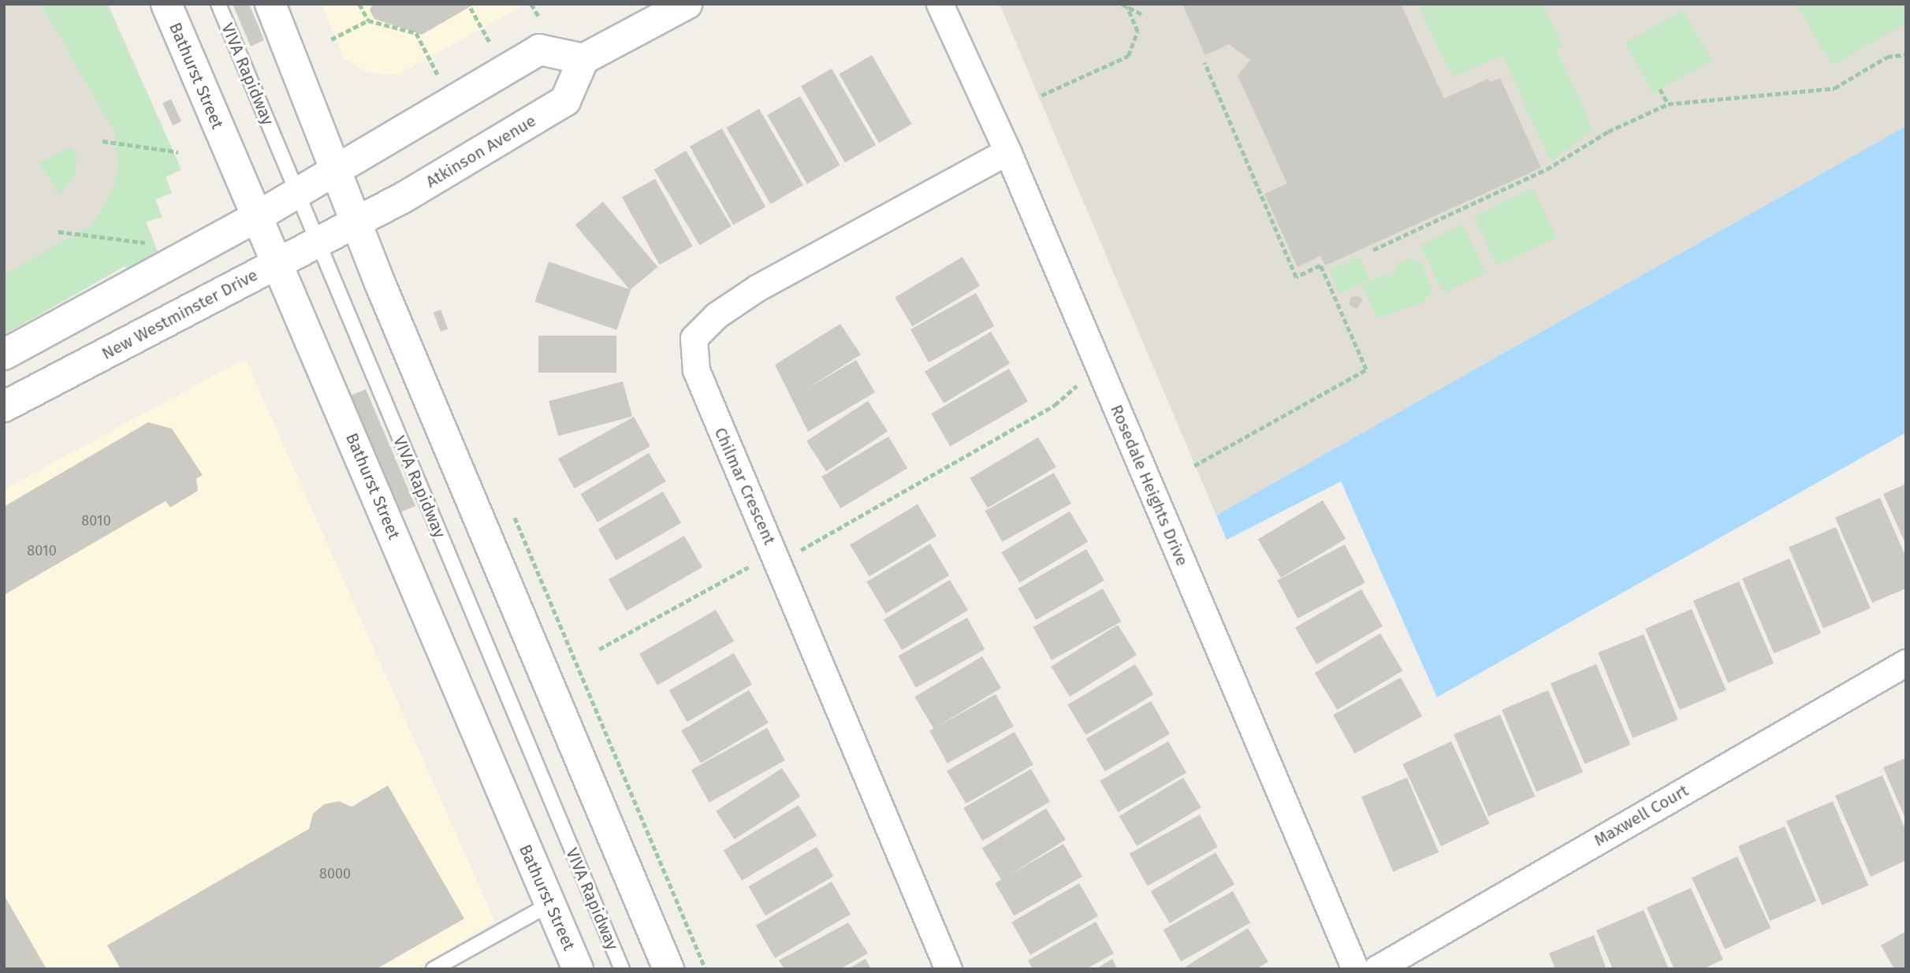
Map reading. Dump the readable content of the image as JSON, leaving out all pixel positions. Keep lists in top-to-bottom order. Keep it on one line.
{"streets":{"main road":["Bathurst Street","Atkinson Avenue","New Westminster Drive"],"street":["Rosedale Heights Drive","Chilmar Crescent","Maxwell Court"],"lane":["VIVA Rapidway"]},"crossings":[["VIVA Rapidway","New Westminster Drive"],["Bathurst Street","New Westminster Drive"],["Atkinson Avenue","New Westminster Drive"],["Rosedale Heights Drive","Chilmar Crescent"]],"house_numbers":["8010","8010","8000"]}
